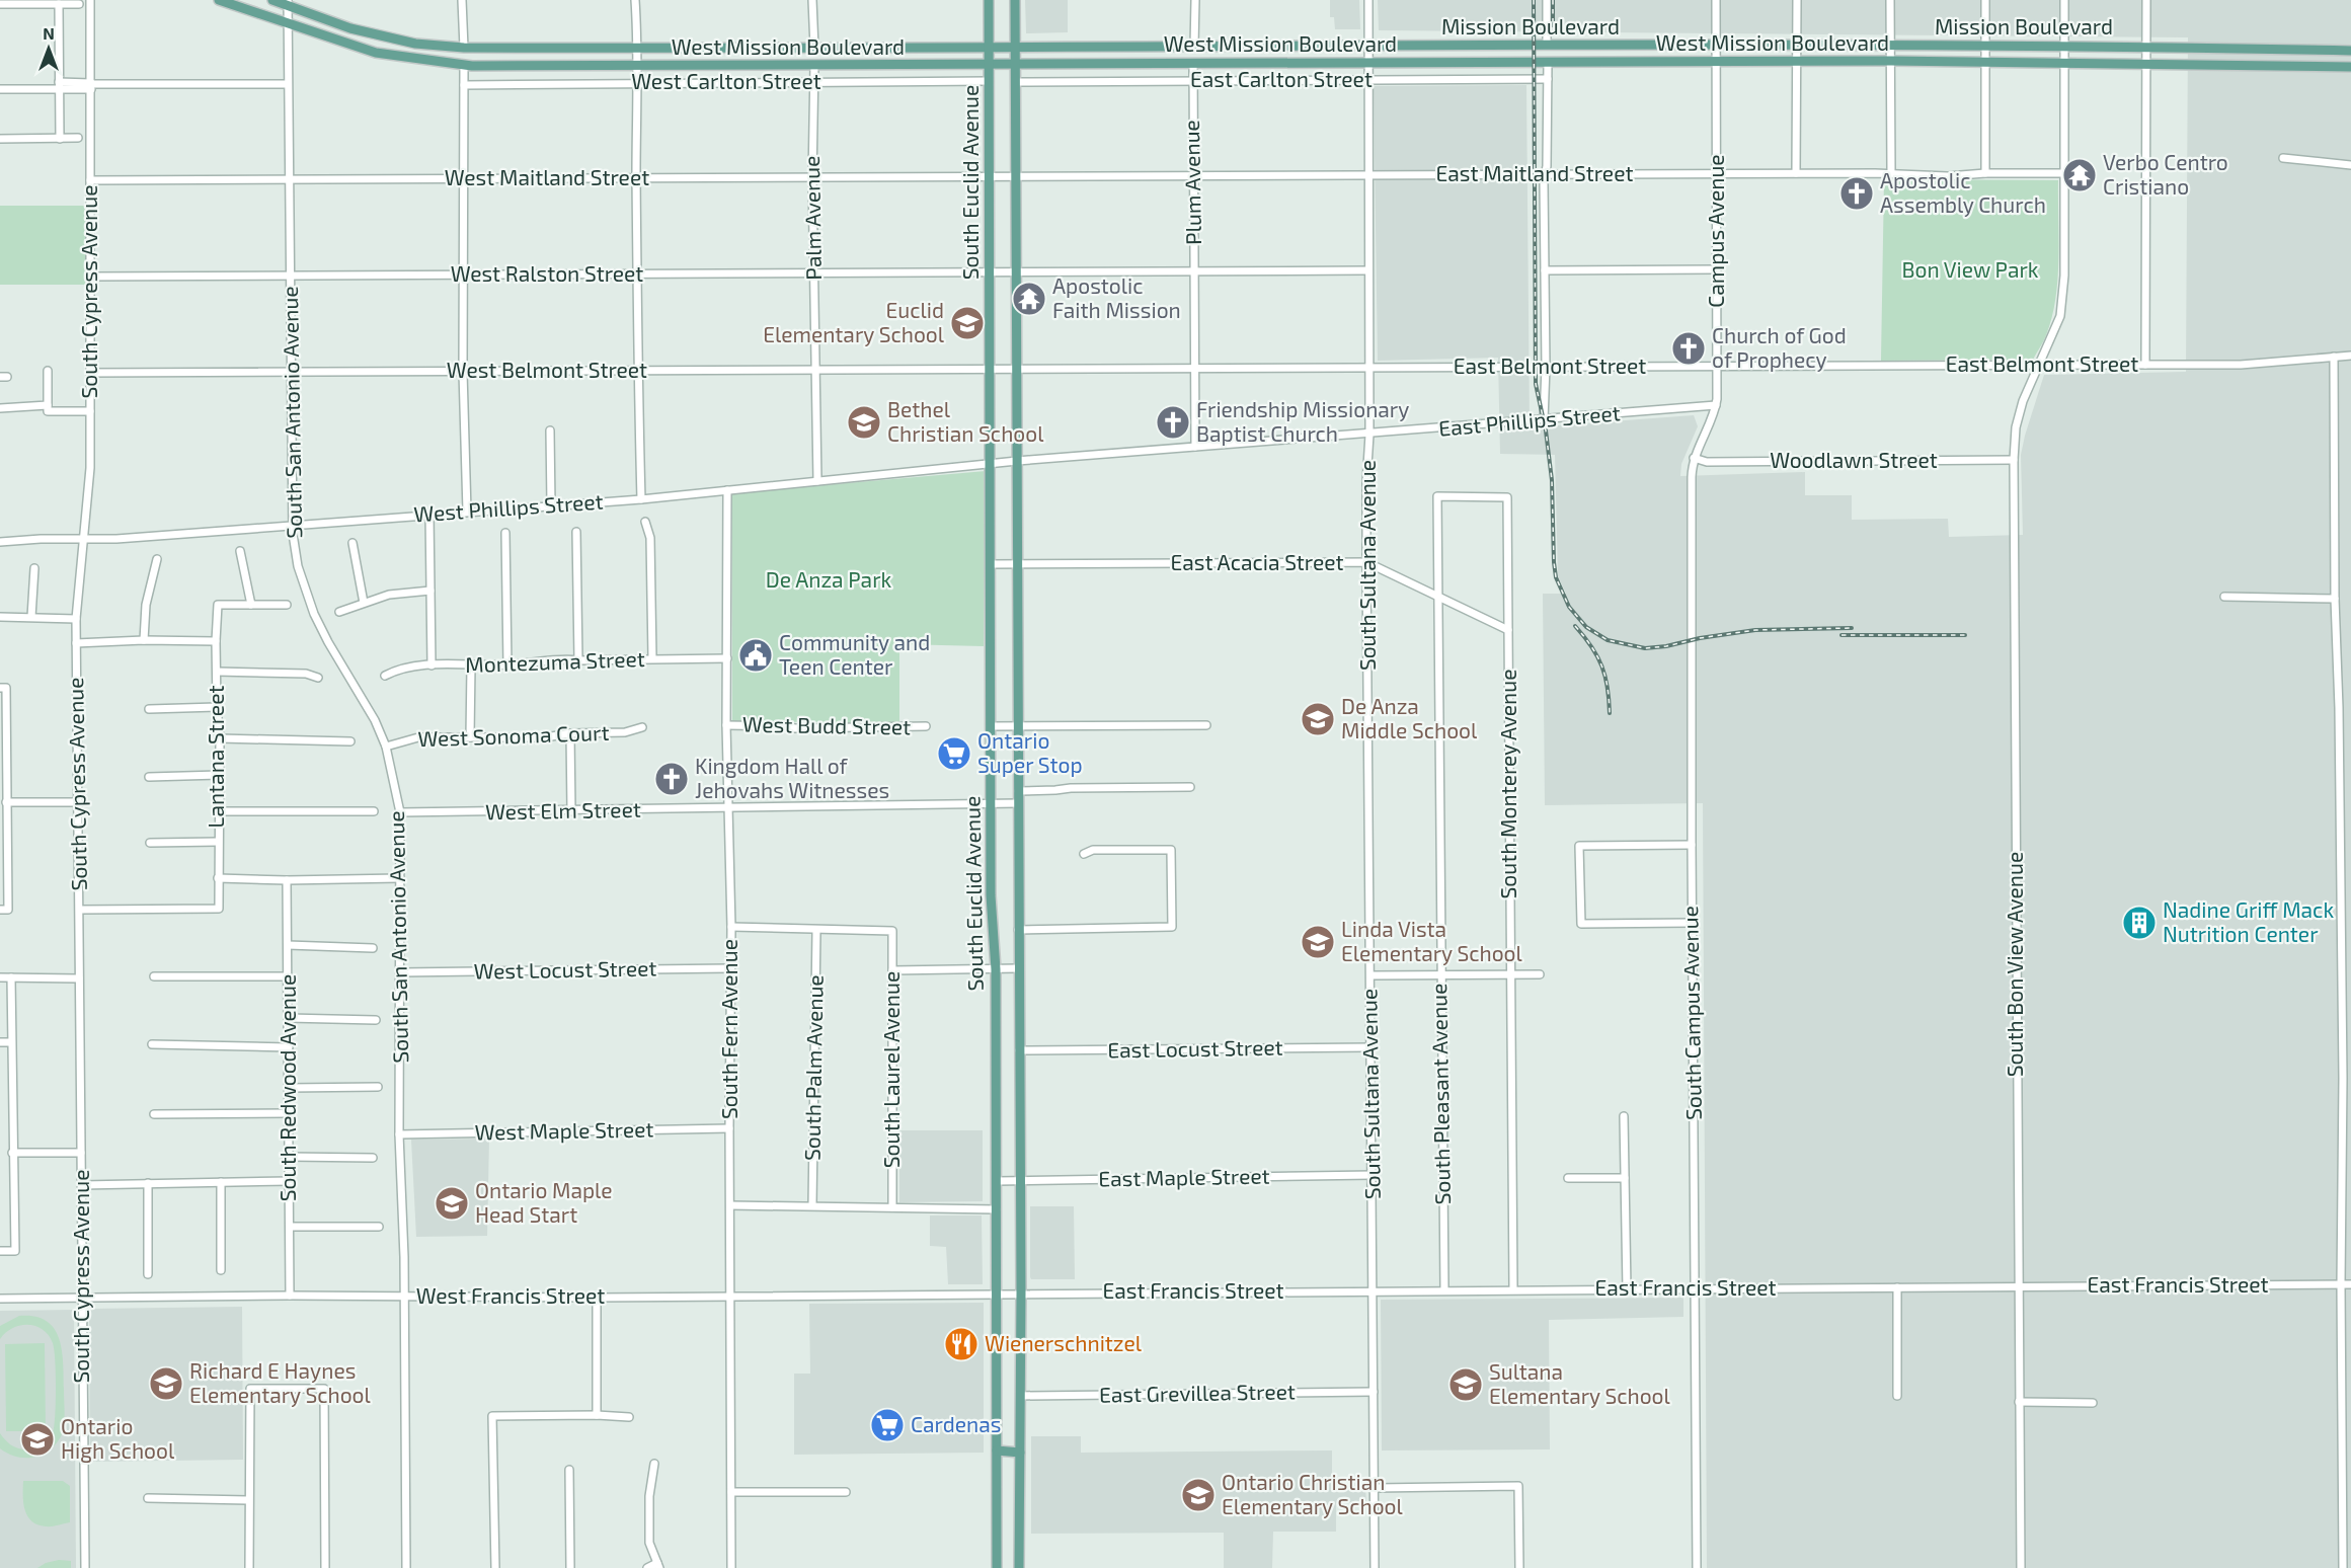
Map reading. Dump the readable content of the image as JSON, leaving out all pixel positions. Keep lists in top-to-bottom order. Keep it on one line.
{"streets":{"main road":["Mission Boulevard","West Mission Boulevard","South Euclid Avenue"],"street":["East Carlton Street","West Carlton Street","East Maitland Street","West Maitland Street","Plum Avenue","Palm Avenue","Campus Avenue","West Ralston Street","South Cypress Avenue","East Belmont Street","West Belmont Street","South San Antonio Avenue","East Phillips Street","Woodlawn Street","West Phillips Street","East Acacia Street","South Sultana Avenue","Montezuma Street","West Budd Street","West Sonoma Court","Lantana Street","South Monterey Avenue","West Elm Street","South Bon View Avenue","West Locust Street","South Campus Avenue","South Fern Avenue","East Locust Street","South Palm Avenue","South Laurel Avenue","South Redwood Avenue","South Pleasant Avenue","West Maple Street","East Maple Street","East Francis Street","West Francis Street","East Grevillea Street"]},"crossings":[["Mission Boulevard","West Mission Boulevard"],["Mission Boulevard","South Euclid Avenue"],["Mission Boulevard","Campus Avenue"],["Mission Boulevard","South Sultana Avenue"],["Mission Boulevard","South Bon View Avenue"],["West Mission Boulevard","South Euclid Avenue"],["West Mission Boulevard","Plum Avenue"],["West Mission Boulevard","Palm Avenue"],["West Mission Boulevard","Campus Avenue"],["West Mission Boulevard","South San Antonio Avenue"],["West Mission Boulevard","South Sultana Avenue"],["West Mission Boulevard","South Bon View Avenue"],["East Carlton Street","South Euclid Avenue"],["East Carlton Street","Plum Avenue"],["East Carlton Street","South Sultana Avenue"],["West Carlton Street","South Euclid Avenue"],["West Carlton Street","Palm Avenue"],["East Maitland Street","West Maitland Street"],["East Maitland Street","South Euclid Avenue"],["East Maitland Street","Plum Avenue"],["East Maitland Street","Campus Avenue"],["East Maitland Street","South Sultana Avenue"],["East Maitland Street","South Bon View Avenue"],["West Maitland Street","South Euclid Avenue"],["West Maitland Street","Palm Avenue"],["West Maitland Street","South Cypress Avenue"],["West Maitland Street","South San Antonio Avenue"],["South Euclid Avenue","West Ralston Street"],["South Euclid Avenue","East Belmont Street"],["South Euclid Avenue","West Belmont Street"],["South Euclid Avenue","East Phillips Street"],["South Euclid Avenue","West Phillips Street"],["South Euclid Avenue","East Acacia Street"],["South Euclid Avenue","West Elm Street"],["South Euclid Avenue","East Locust Street"],["South Euclid Avenue","East Maple Street"],["South Euclid Avenue","East Francis Street"],["South Euclid Avenue","West Francis Street"],["South Euclid Avenue","East Grevillea Street"],["Plum Avenue","West Ralston Street"],["Plum Avenue","East Belmont Street"],["Plum Avenue","East Phillips Street"],["Palm Avenue","West Ralston Street"],["Palm Avenue","West Belmont Street"],["Palm Avenue","West Phillips Street"],["Campus Avenue","East Belmont Street"],["Campus Avenue","East Phillips Street"],["Campus Avenue","Woodlawn Street"],["Campus Avenue","South Campus Avenue"],["West Ralston Street","South Cypress Avenue"],["West Ralston Street","South San Antonio Avenue"],["West Ralston Street","South Sultana Avenue"],["South Cypress Avenue","West Belmont Street"],["South Cypress Avenue","West Phillips Street"],["South Cypress Avenue","Lantana Street"],["South Cypress Avenue","West Francis Street"],["East Belmont Street","West Belmont Street"],["East Belmont Street","South Sultana Avenue"],["East Belmont Street","South Bon View Avenue"],["West Belmont Street","South San Antonio Avenue"],["South San Antonio Avenue","West Phillips Street"],["South San Antonio Avenue","West Sonoma Court"],["South San Antonio Avenue","West Elm Street"],["South San Antonio Avenue","West Locust Street"],["South San Antonio Avenue","West Maple Street"],["South San Antonio Avenue","West Francis Street"],["East Phillips Street","West Phillips Street"],["East Phillips Street","South Sultana Avenue"],["Woodlawn Street","South Bon View Avenue"],["Woodlawn Street","South Campus Avenue"],["West Phillips Street","South Fern Avenue"],["East Acacia Street","South Sultana Avenue"],["East Acacia Street","South Monterey Avenue"],["East Acacia Street","South Pleasant Avenue"],["South Sultana Avenue","East Locust Street"],["South Sultana Avenue","East Maple Street"],["South Sultana Avenue","East Francis Street"],["South Sultana Avenue","East Grevillea Street"],["Montezuma Street","South Fern Avenue"],["West Budd Street","South Fern Avenue"],["South Monterey Avenue","South Pleasant Avenue"],["South Monterey Avenue","East Francis Street"],["West Elm Street","South Fern Avenue"],["South Bon View Avenue","East Francis Street"],["West Locust Street","South Fern Avenue"],["South Campus Avenue","East Francis Street"],["South Fern Avenue","West Maple Street"],["South Fern Avenue","West Francis Street"],["South Palm Avenue","South Laurel Avenue"],["South Redwood Avenue","West Francis Street"],["South Pleasant Avenue","East Francis Street"],["East Francis Street","West Francis Street"]],"parks":["Bon View Park","De Anza Park"],"places":{"temple":["Verbo Centro Cristiano","Apostolic Faith Mission"],"church":["Apostolic Assembly Church","Church of God of Prophecy","Friendship Missionary Baptist Church","Kingdom Hall of Jehovahs Witnesses"],"school or university":["Euclid Elementary School","Bethel Christian School","De Anza Middle School","Linda Vista Elementary School","Ontario Maple Head Start","Richard E Haynes Elementary School","Sultana Elementary School","Ontario High School","Ontario Christian Elementary School"],"public building":["Community and Teen Center"],"supermarket":["Ontario Super Stop","Cardenas"],"building":["Nadine Griff Mack Nutrition Center"],"restaurant":["Wienerschnitzel"]},"north":"top"}
